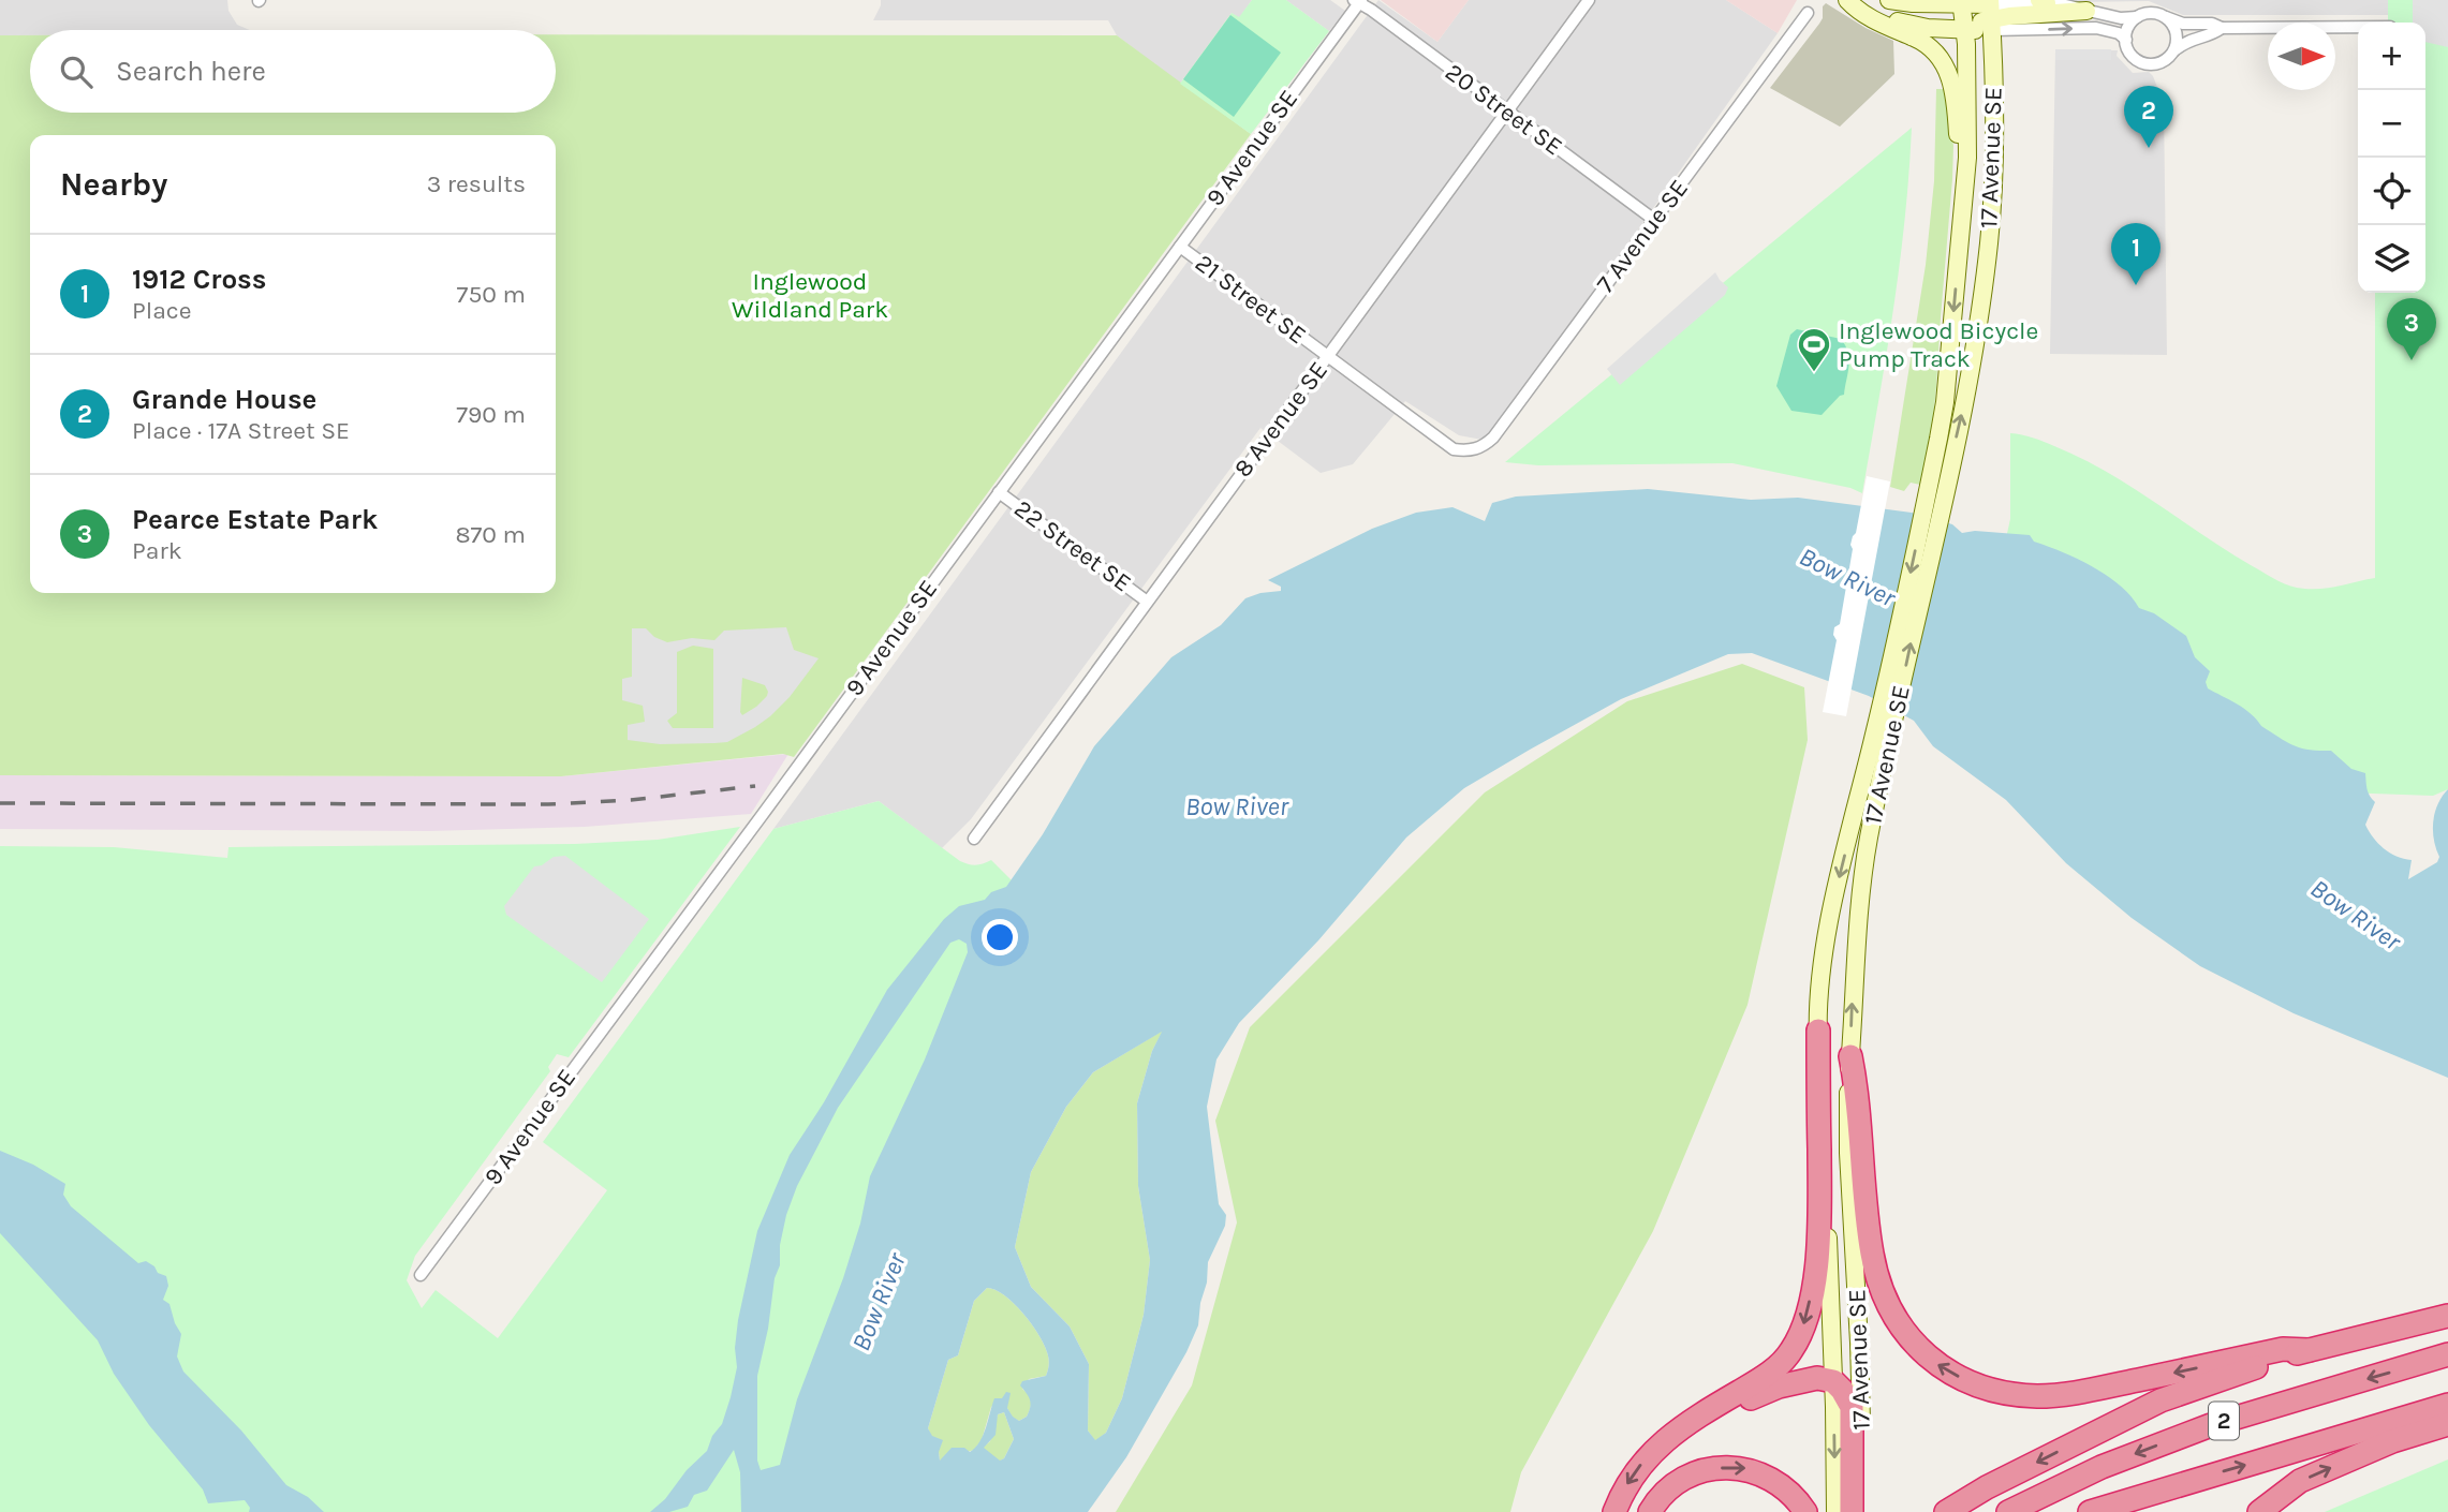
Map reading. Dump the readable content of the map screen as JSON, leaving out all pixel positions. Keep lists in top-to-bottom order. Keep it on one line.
{"streets":{"highway":["2"],"main road":["17 Avenue SE"],"street":["20 Street SE","9 Avenue SE","7 Avenue SE","21 Street SE","8 Avenue SE","22 Street SE"]},"crossings":[["20 Street SE","9 Avenue SE"],["20 Street SE","7 Avenue SE"],["20 Street SE","8 Avenue SE"],["9 Avenue SE","21 Street SE"],["9 Avenue SE","22 Street SE"],["7 Avenue SE","21 Street SE"],["21 Street SE","8 Avenue SE"],["8 Avenue SE","22 Street SE"]],"water":["Bow River"],"parks":["Inglewood Wildland Park"],"places":{"sports":["Inglewood Bicycle Pump Track"]},"north":"right","page":{"map_buttons":["+","−"],"search":"Search here","pins":["2","1","3"],"heading":["Nearby","3 results"],"list":[{"mark":"1","name":"1912 Cross","note":"Place","value":"750 m"},{"mark":"2","name":"Grande House","note":"Place · 17A Street SE","value":"790 m"},{"mark":"3","name":"Pearce Estate Park","note":"Park","value":"870 m"}]}}
